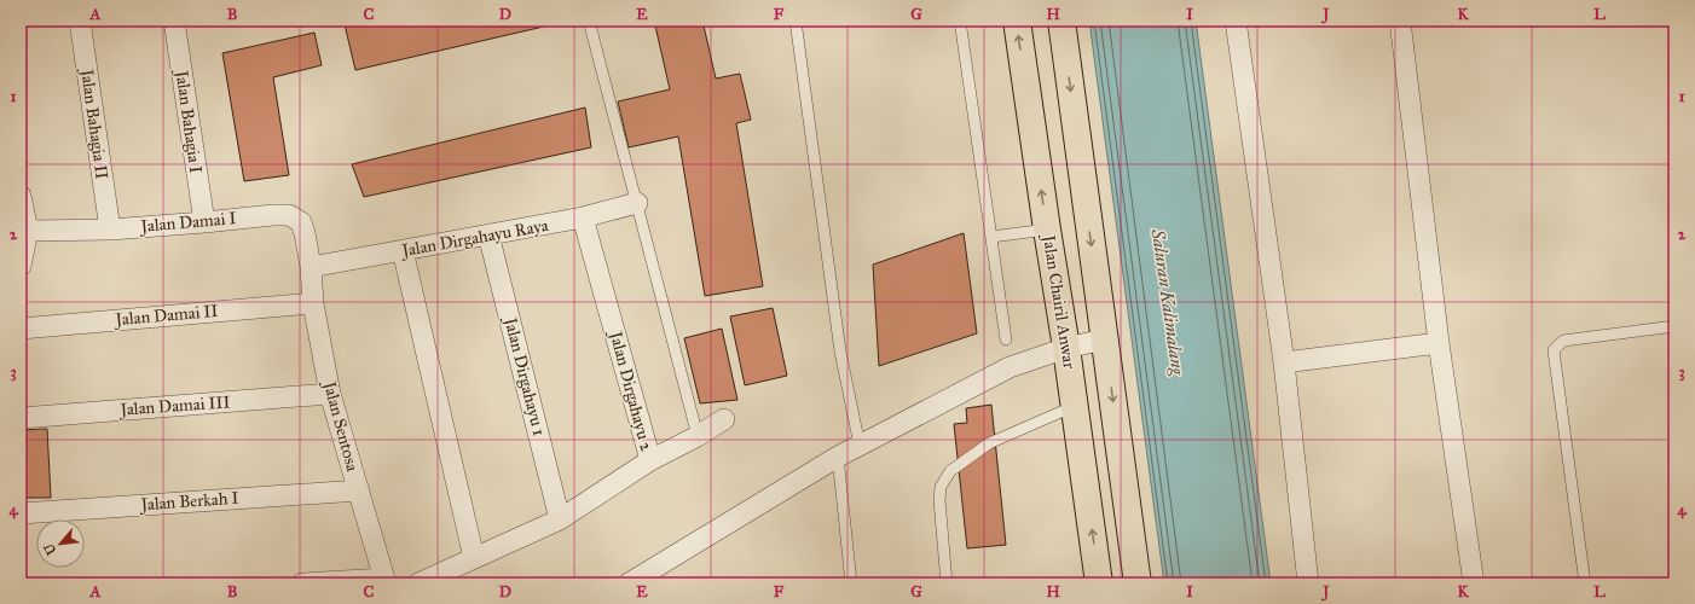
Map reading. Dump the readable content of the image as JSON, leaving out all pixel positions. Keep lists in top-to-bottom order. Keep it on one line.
{"streets":{"main road":["Jalan Chairil Anwar"],"street":["Jalan Bahagia I","Jalan Bahagia II","Jalan Damai I","Jalan Dirgahayu Raya","Jalan Damai II","Jalan Dirgahayu 1","Jalan Dirgahayu 2","Jalan Damai III","Jalan Sentosa","Jalan Berkah I"]},"crossings":[["Jalan Bahagia I","Jalan Damai I"],["Jalan Bahagia II","Jalan Damai I"],["Jalan Damai I","Jalan Dirgahayu Raya"],["Jalan Damai I","Jalan Sentosa"],["Jalan Dirgahayu Raya","Jalan Dirgahayu 1"],["Jalan Dirgahayu Raya","Jalan Dirgahayu 2"],["Jalan Dirgahayu Raya","Jalan Sentosa"],["Jalan Damai II","Jalan Sentosa"],["Jalan Dirgahayu 1","Jalan Dirgahayu 2"],["Jalan Damai III","Jalan Sentosa"],["Jalan Sentosa","Jalan Berkah I"]],"water":["Saluran Kalimalang"],"north":"bottom left","grid":{"columns":["A","B","C","D","E","F","G","H","I","J","K","L"],"rows":["1","2","3","4"]}}
